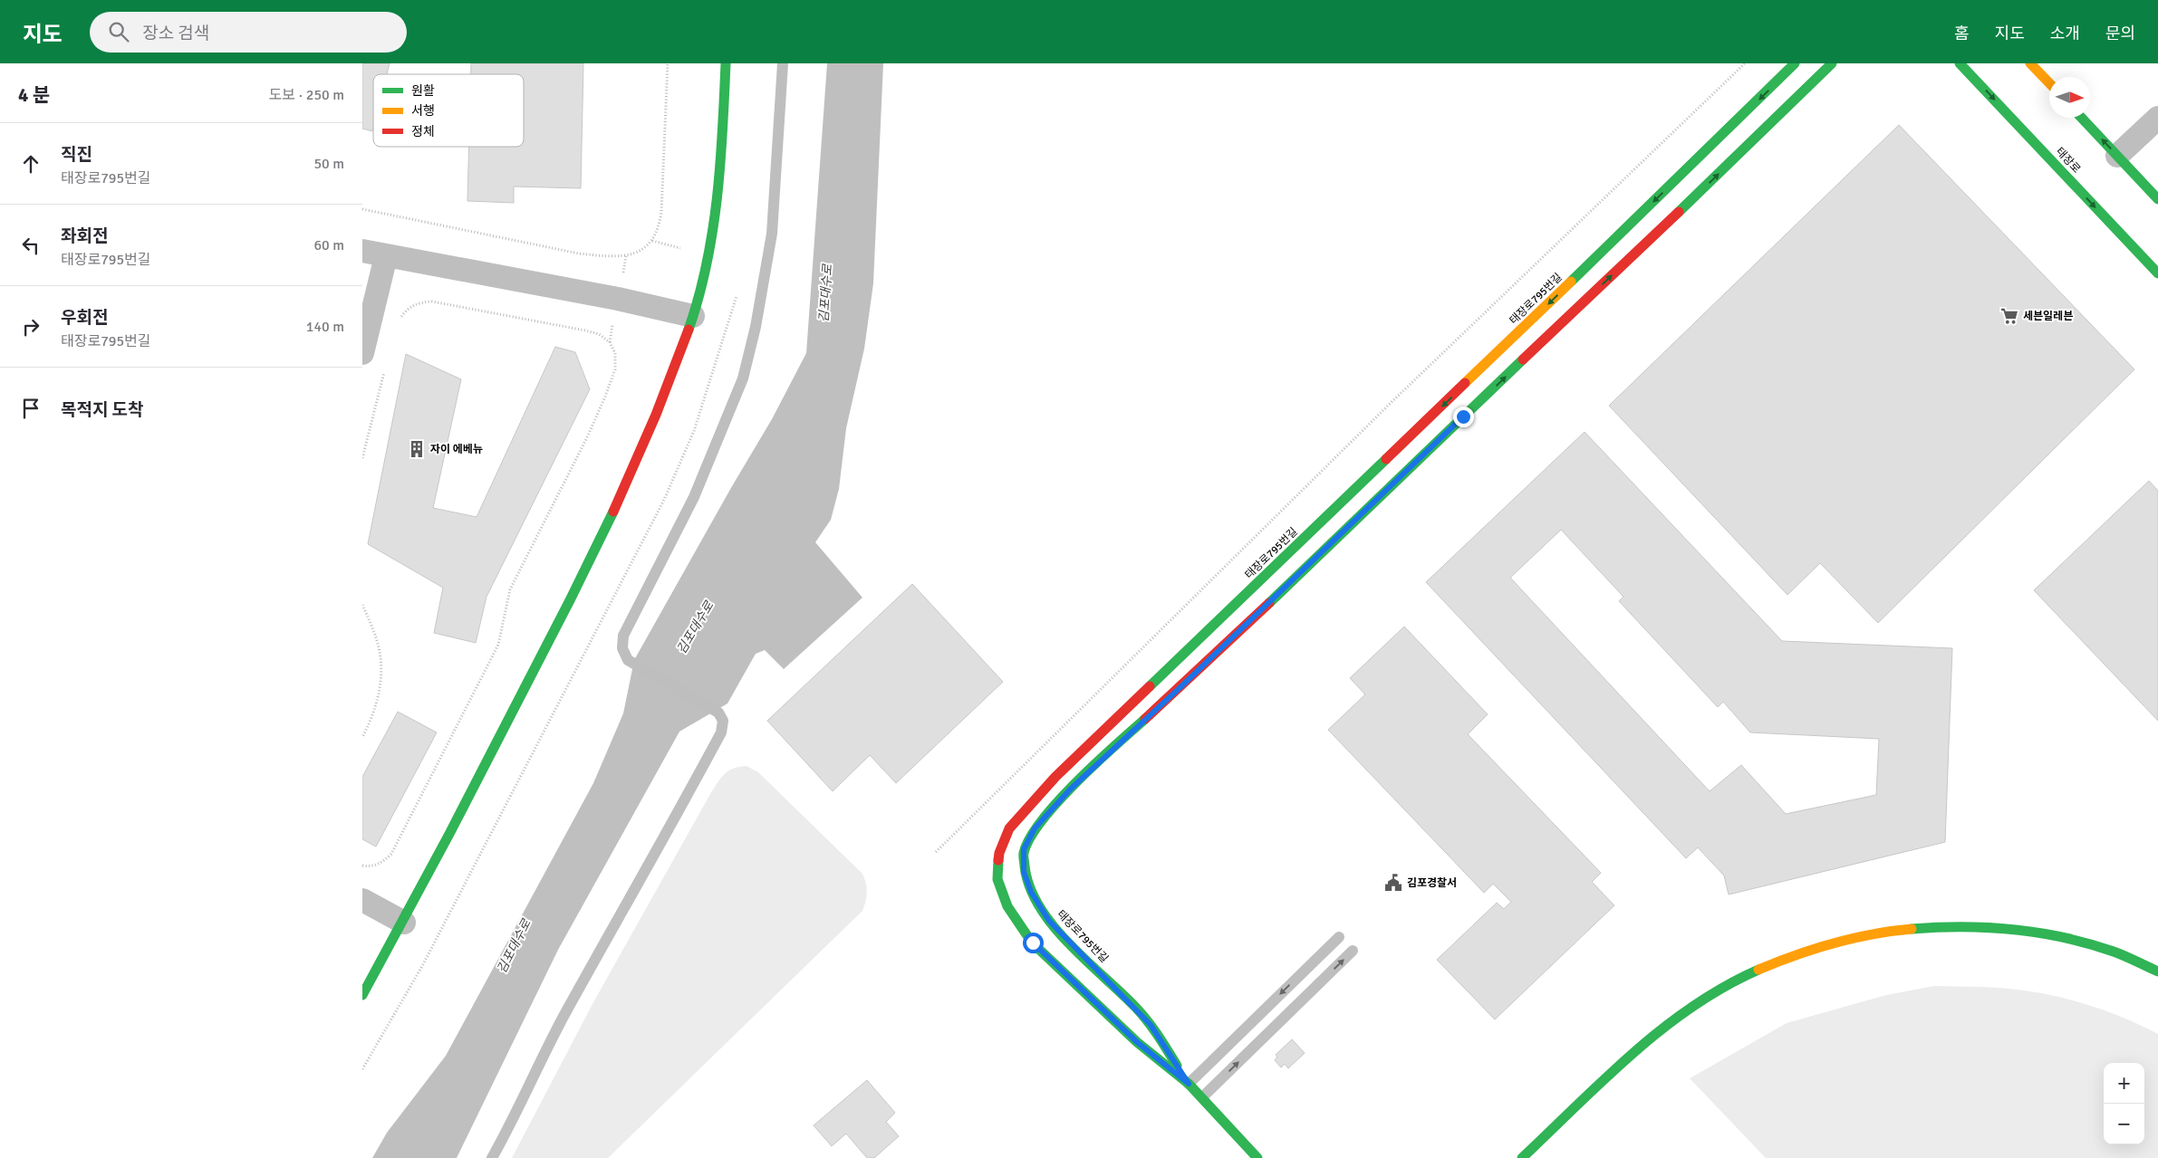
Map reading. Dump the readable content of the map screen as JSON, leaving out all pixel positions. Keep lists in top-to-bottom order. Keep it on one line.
{"streets":{"street":["태장로","태장로795번길"]},"water":["김포대수로"],"places":{"supermarket":["세븐일레븐"],"building":["자이 에베뉴"],"public building":["김포경찰서"]},"legend":["원활","서행","정체"],"north":"right","page":{"header":"지도","search":"장소 검색","nav":["홈","지도","소개","문의"],"heading":["4 분","도보 · 250 m"],"list":[["직진","태장로795번길","50 m"],["좌회전","태장로795번길","60 m"],["우회전","태장로795번길","140 m"],"목적지 도착"],"map_buttons":["+","−"]}}
